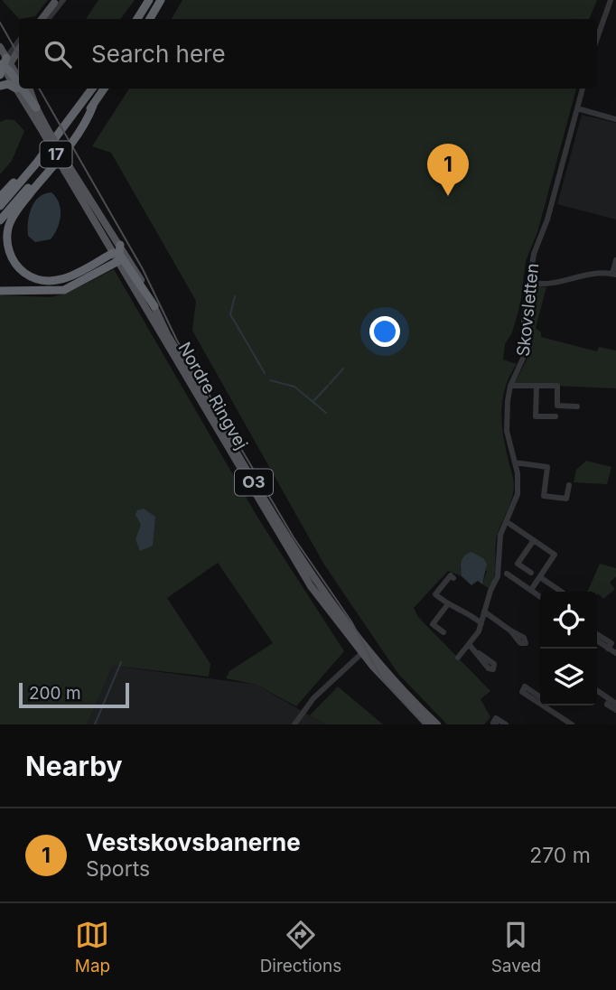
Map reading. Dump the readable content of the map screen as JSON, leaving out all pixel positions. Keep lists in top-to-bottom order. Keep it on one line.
{"streets":{"highway":["17"],"main road":["Nordre Ringvej","O3"],"street":["Skovsletten"]},"scale_bar":"200 m","page":{"search":"Search here","pins":"1","scale":"200 m","heading":"Nearby","list":[{"mark":"1","name":"Vestskovsbanerne","note":"Sports","value":"270 m"}],"nav":["Map","Directions","Saved"]}}
